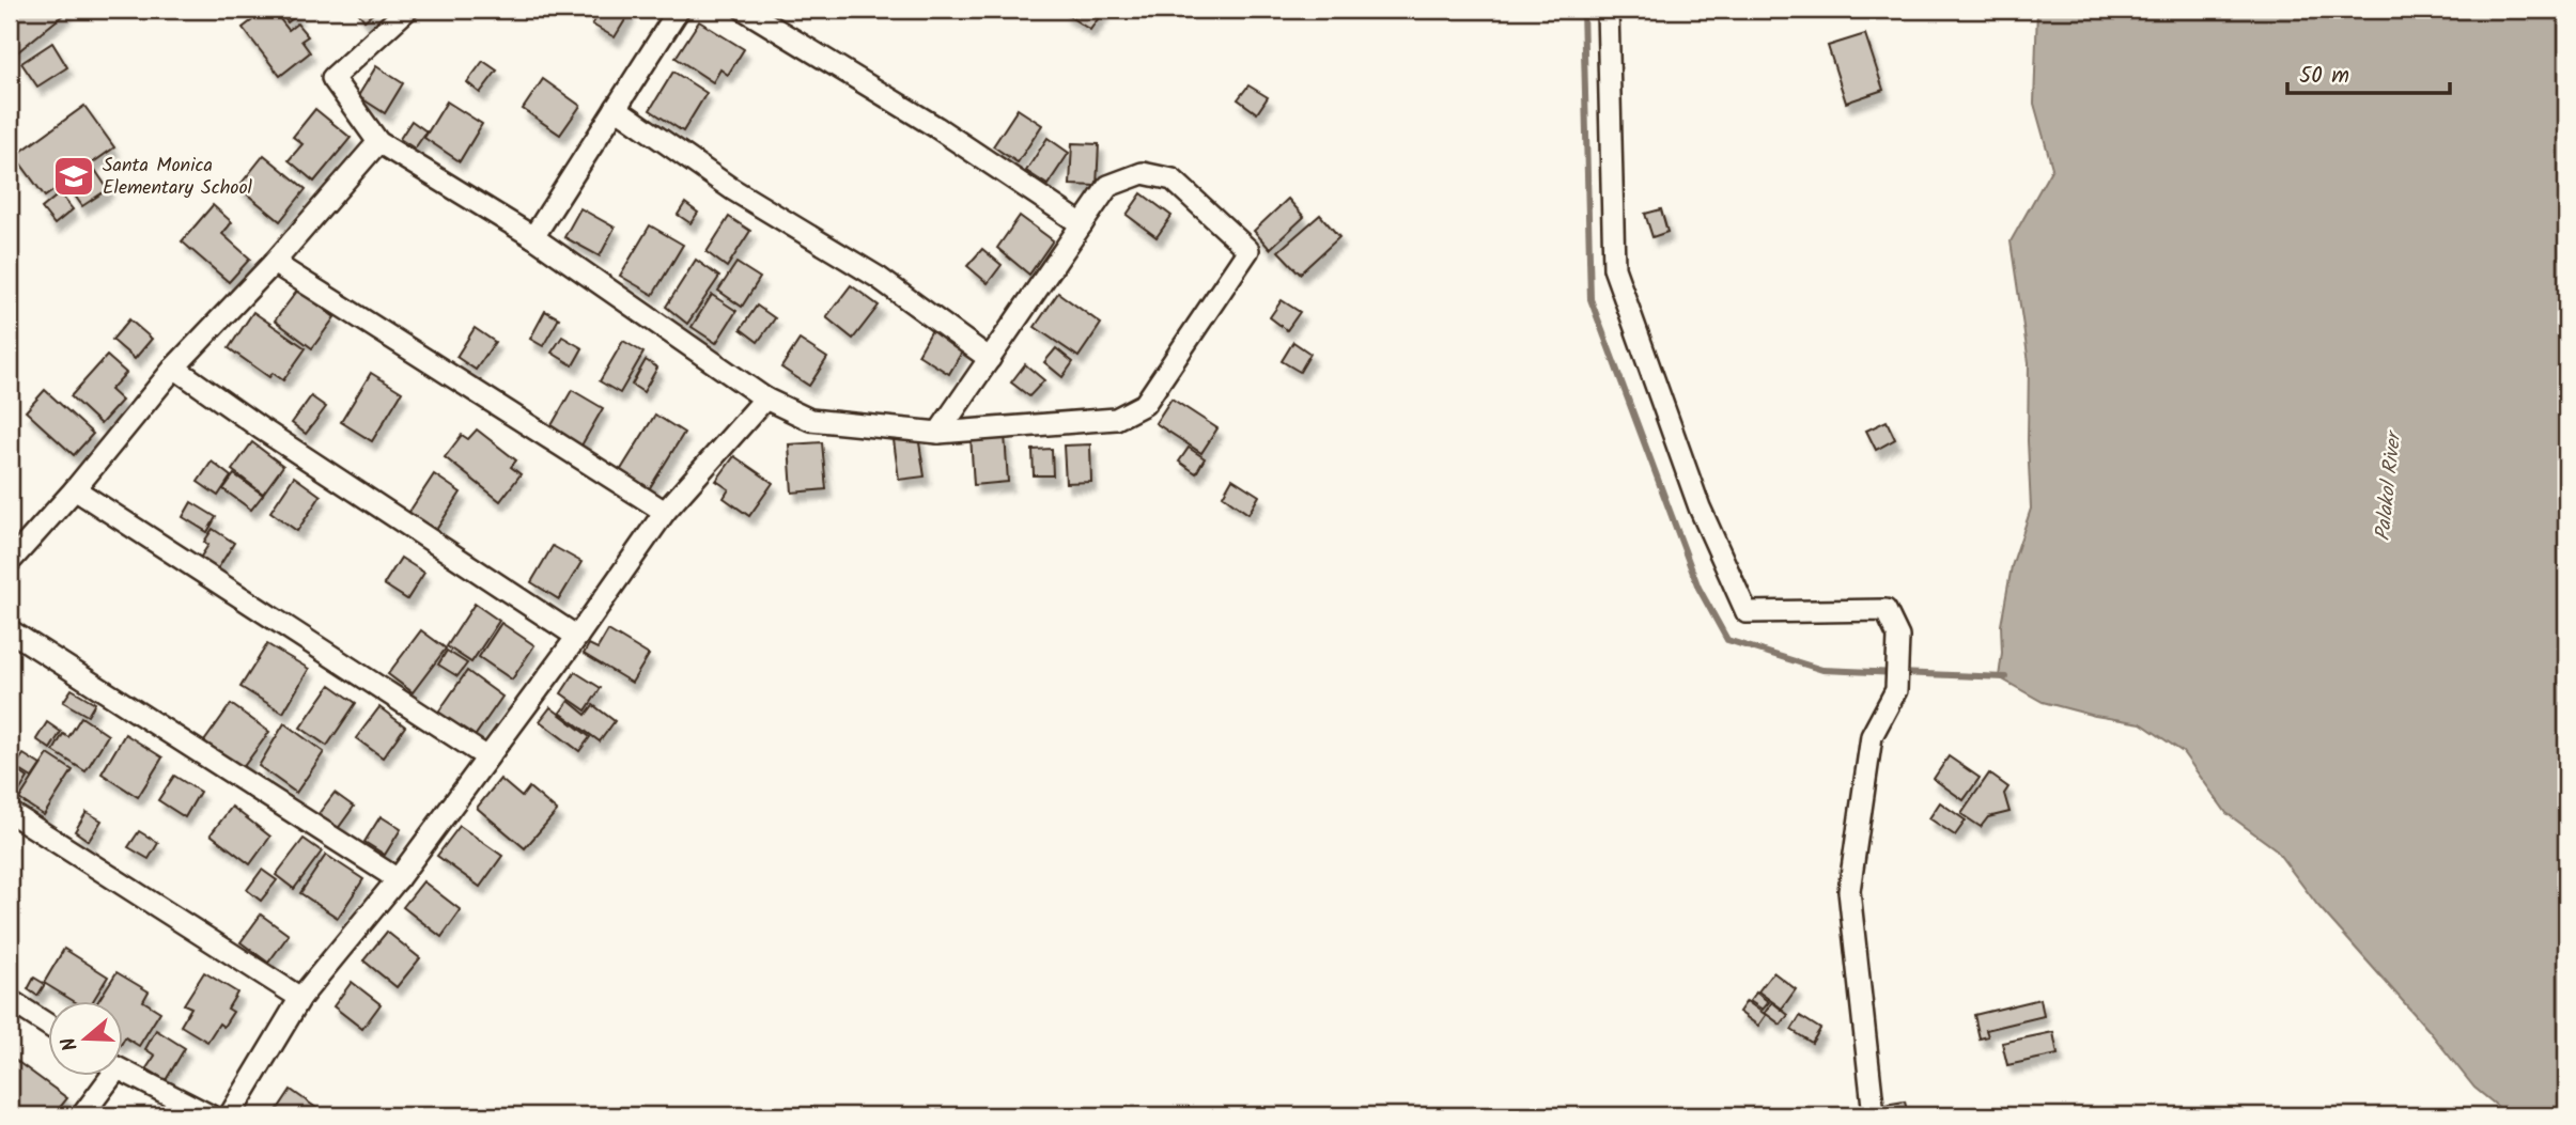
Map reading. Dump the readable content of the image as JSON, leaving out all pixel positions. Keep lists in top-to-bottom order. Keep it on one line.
{"water":["Palakol River"],"places":{"school or university":["Santa Monica Elementary School"]},"scale_bar":"50 m","north":"left"}
